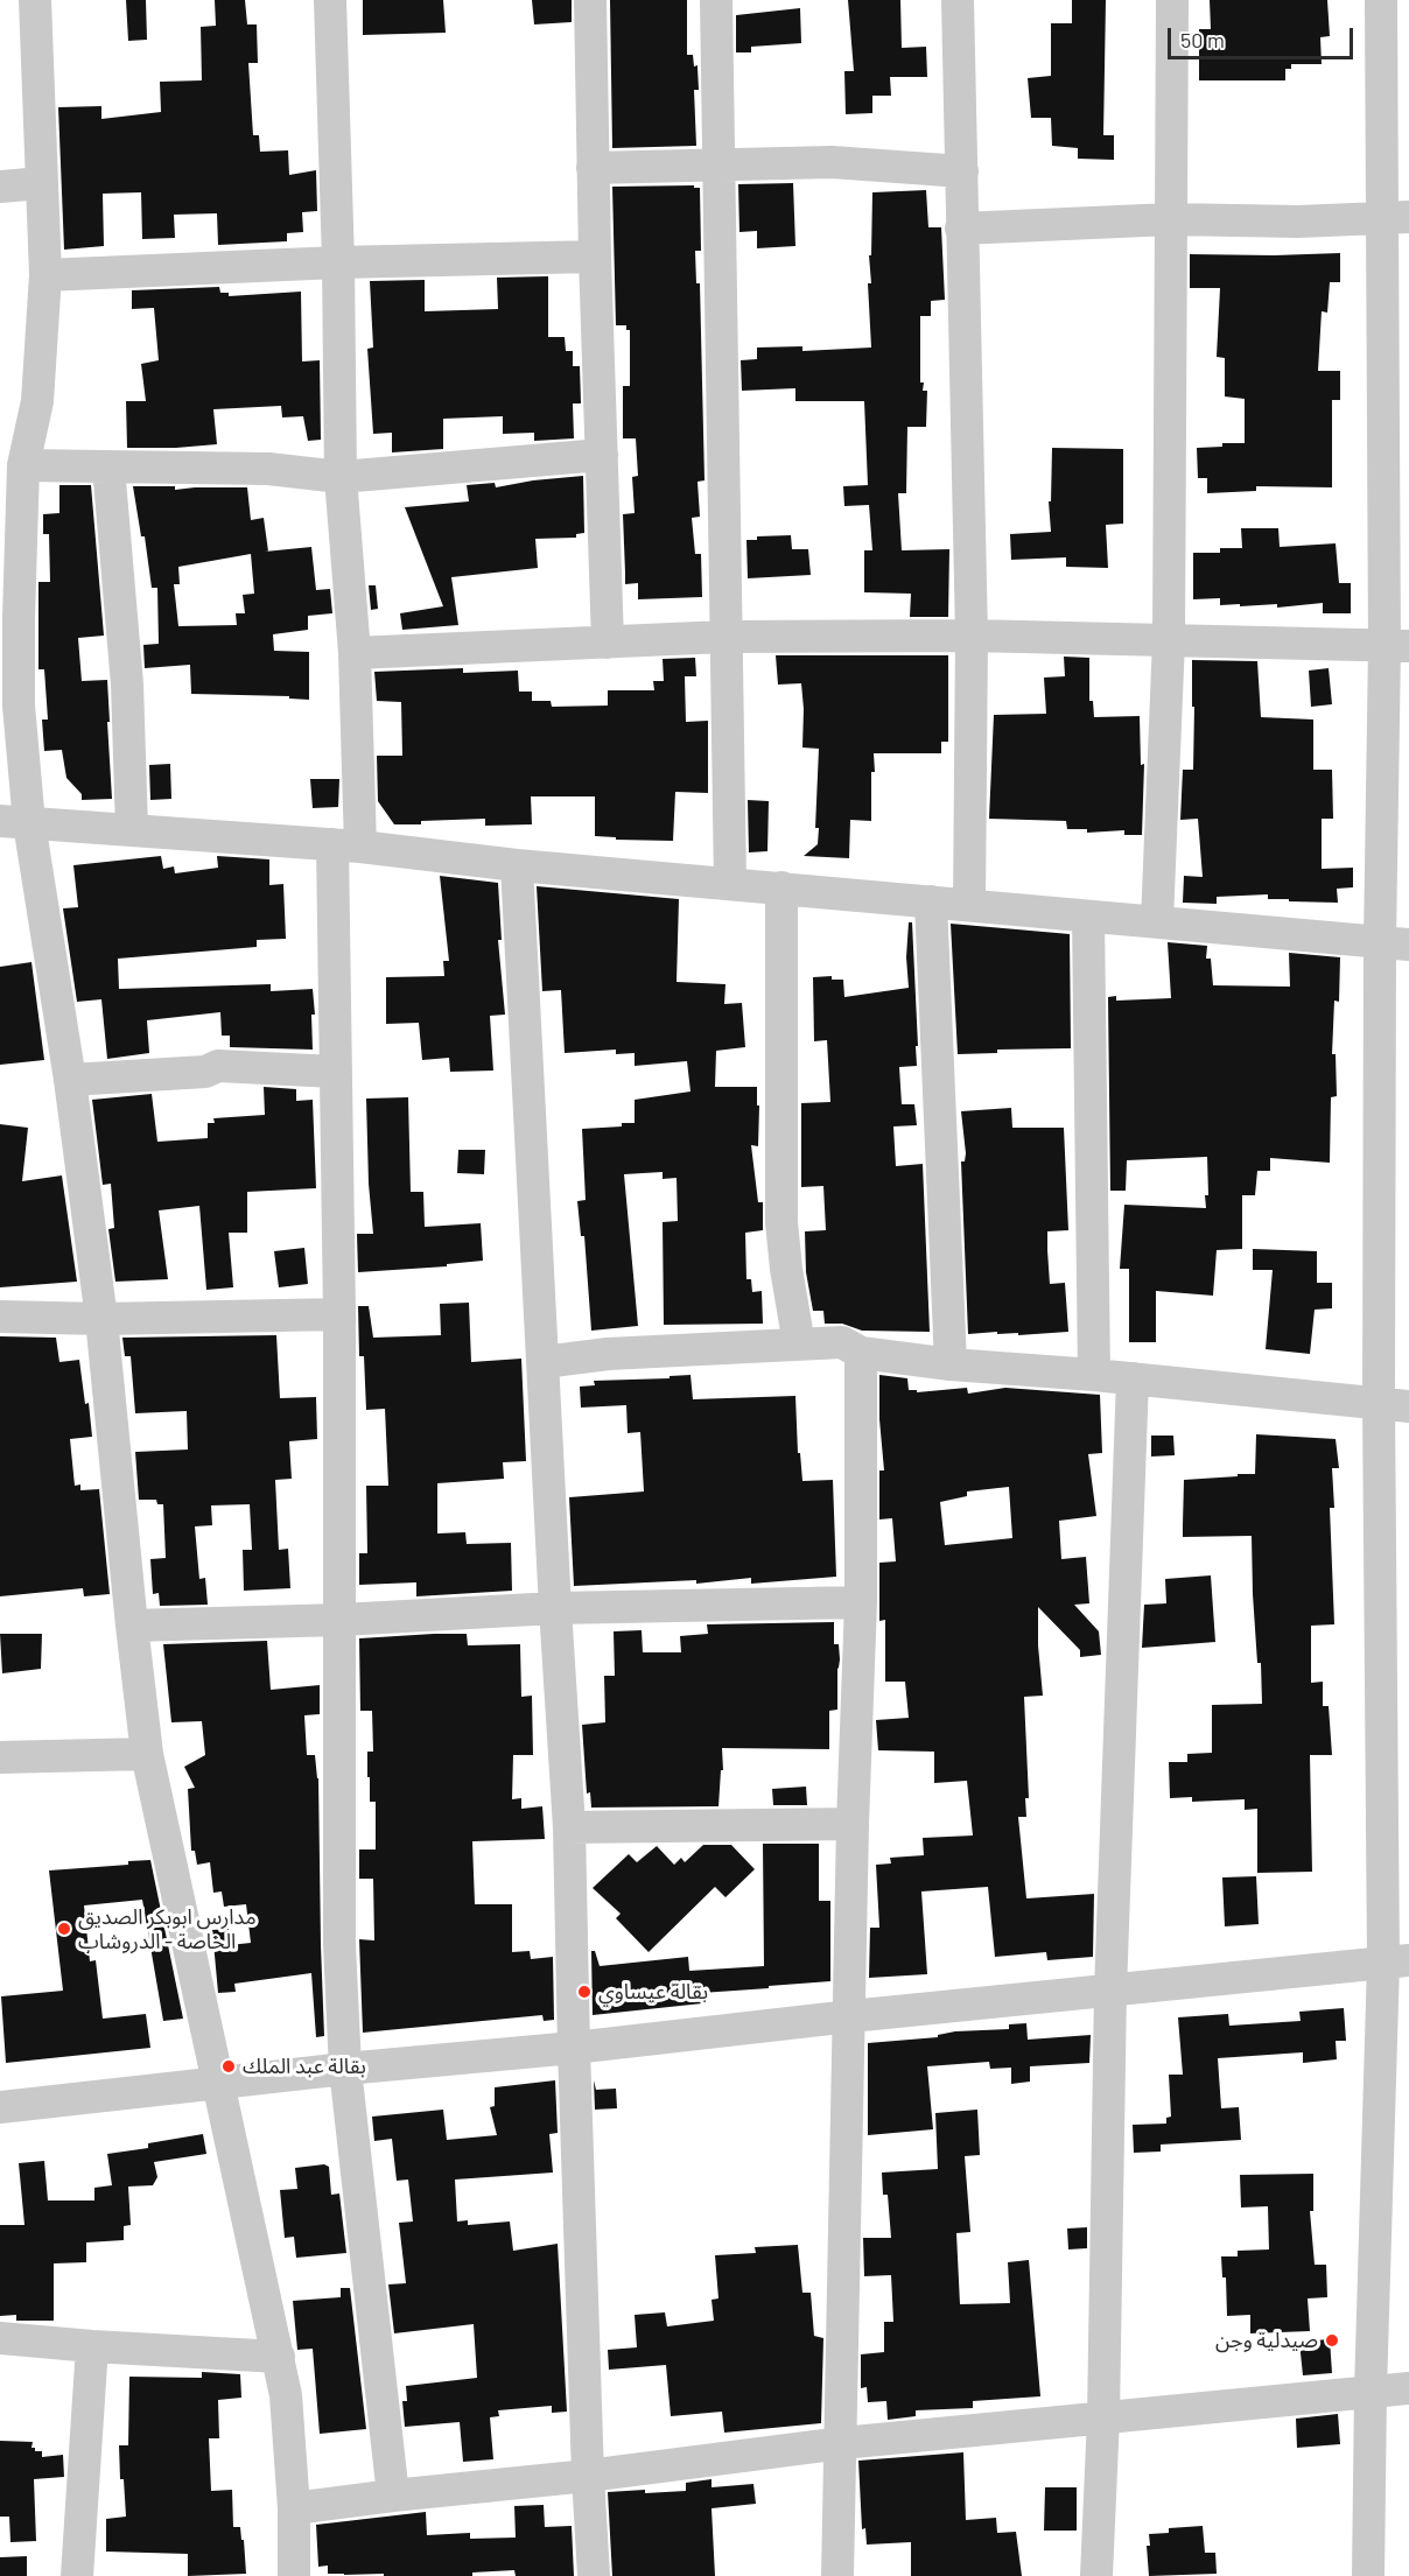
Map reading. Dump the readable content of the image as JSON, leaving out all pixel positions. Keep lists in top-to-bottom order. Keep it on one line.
{"places":["مدارس ابوبكر الصديق الخاصة - الدروشاب","بقالة عيساوي","بقالة عبد الملك","صيدلية وجن"],"scale_bar":"50 m"}
